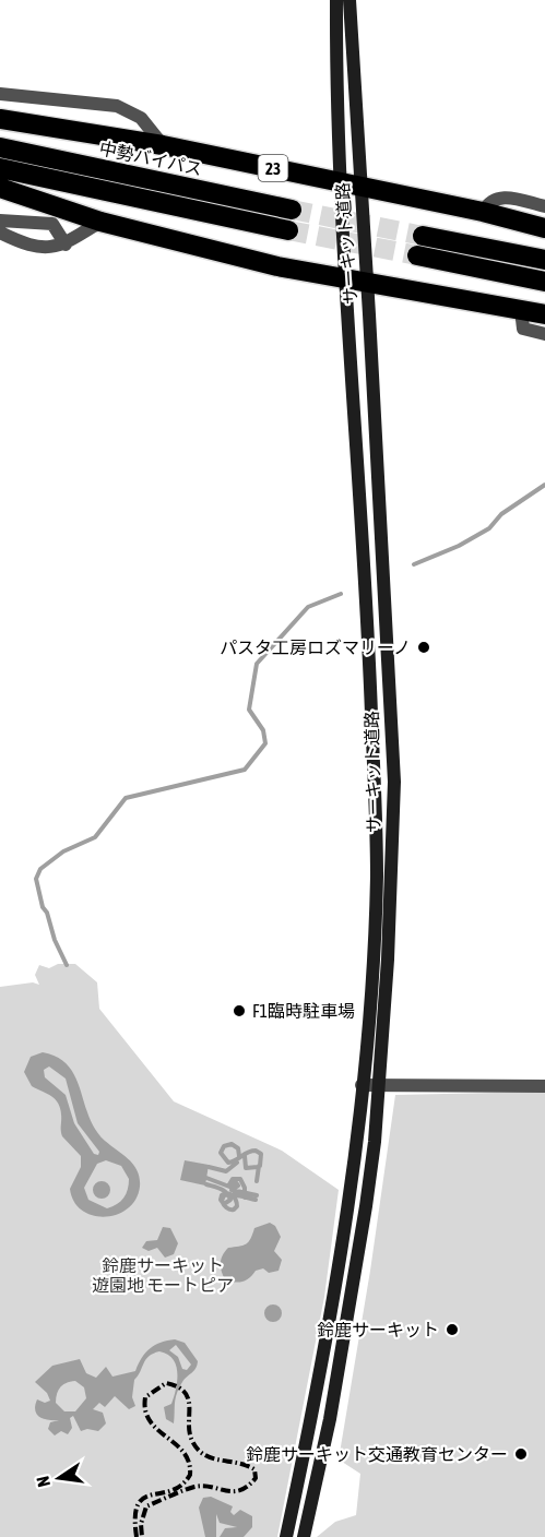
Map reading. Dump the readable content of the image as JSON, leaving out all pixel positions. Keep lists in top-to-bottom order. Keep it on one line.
{"streets":{"highway":["中勢バイパス","23"],"street":["サーキット道路"]},"crossings":[["23","サーキット道路"]],"parks":["鈴鹿サーキット 遊園地 モートピア"],"places":["パスタ工房ロズマリーノ","F1臨時駐車場","鈴鹿サーキット","鈴鹿サーキット交通教育センター"],"north":"left"}
